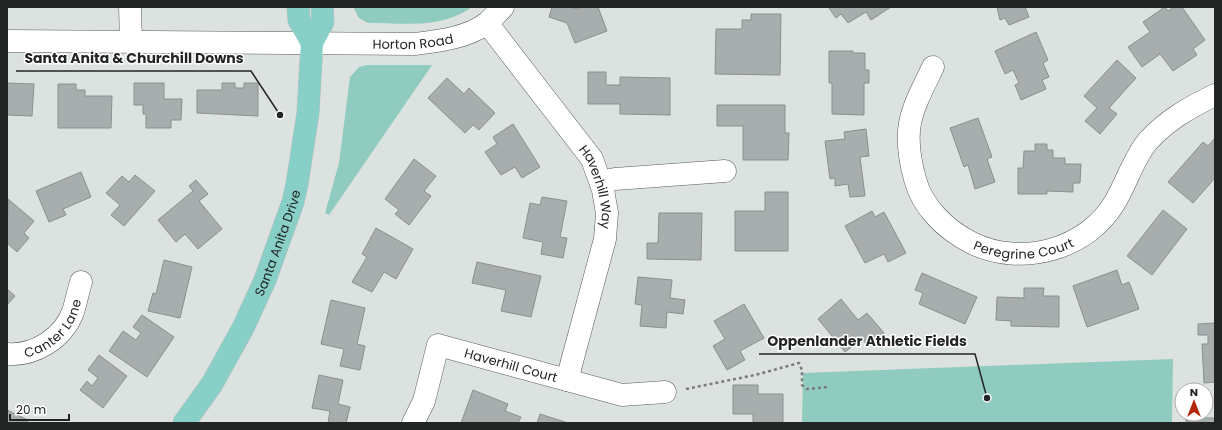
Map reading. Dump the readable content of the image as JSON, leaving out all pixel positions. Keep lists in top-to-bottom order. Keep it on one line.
{"streets":{"main road":["Santa Anita Drive"],"street":["Horton Road","Haverhill Way","Peregrine Court","Canter Lane","Haverhill Court"]},"crossings":[["Horton Road","Haverhill Way"],["Horton Road","Santa Anita Drive"],["Haverhill Way","Haverhill Court"]],"places":["Santa Anita & Churchill Downs","Oppenlander Athletic Fields"],"scale_bar":"20 m","north":"top"}
